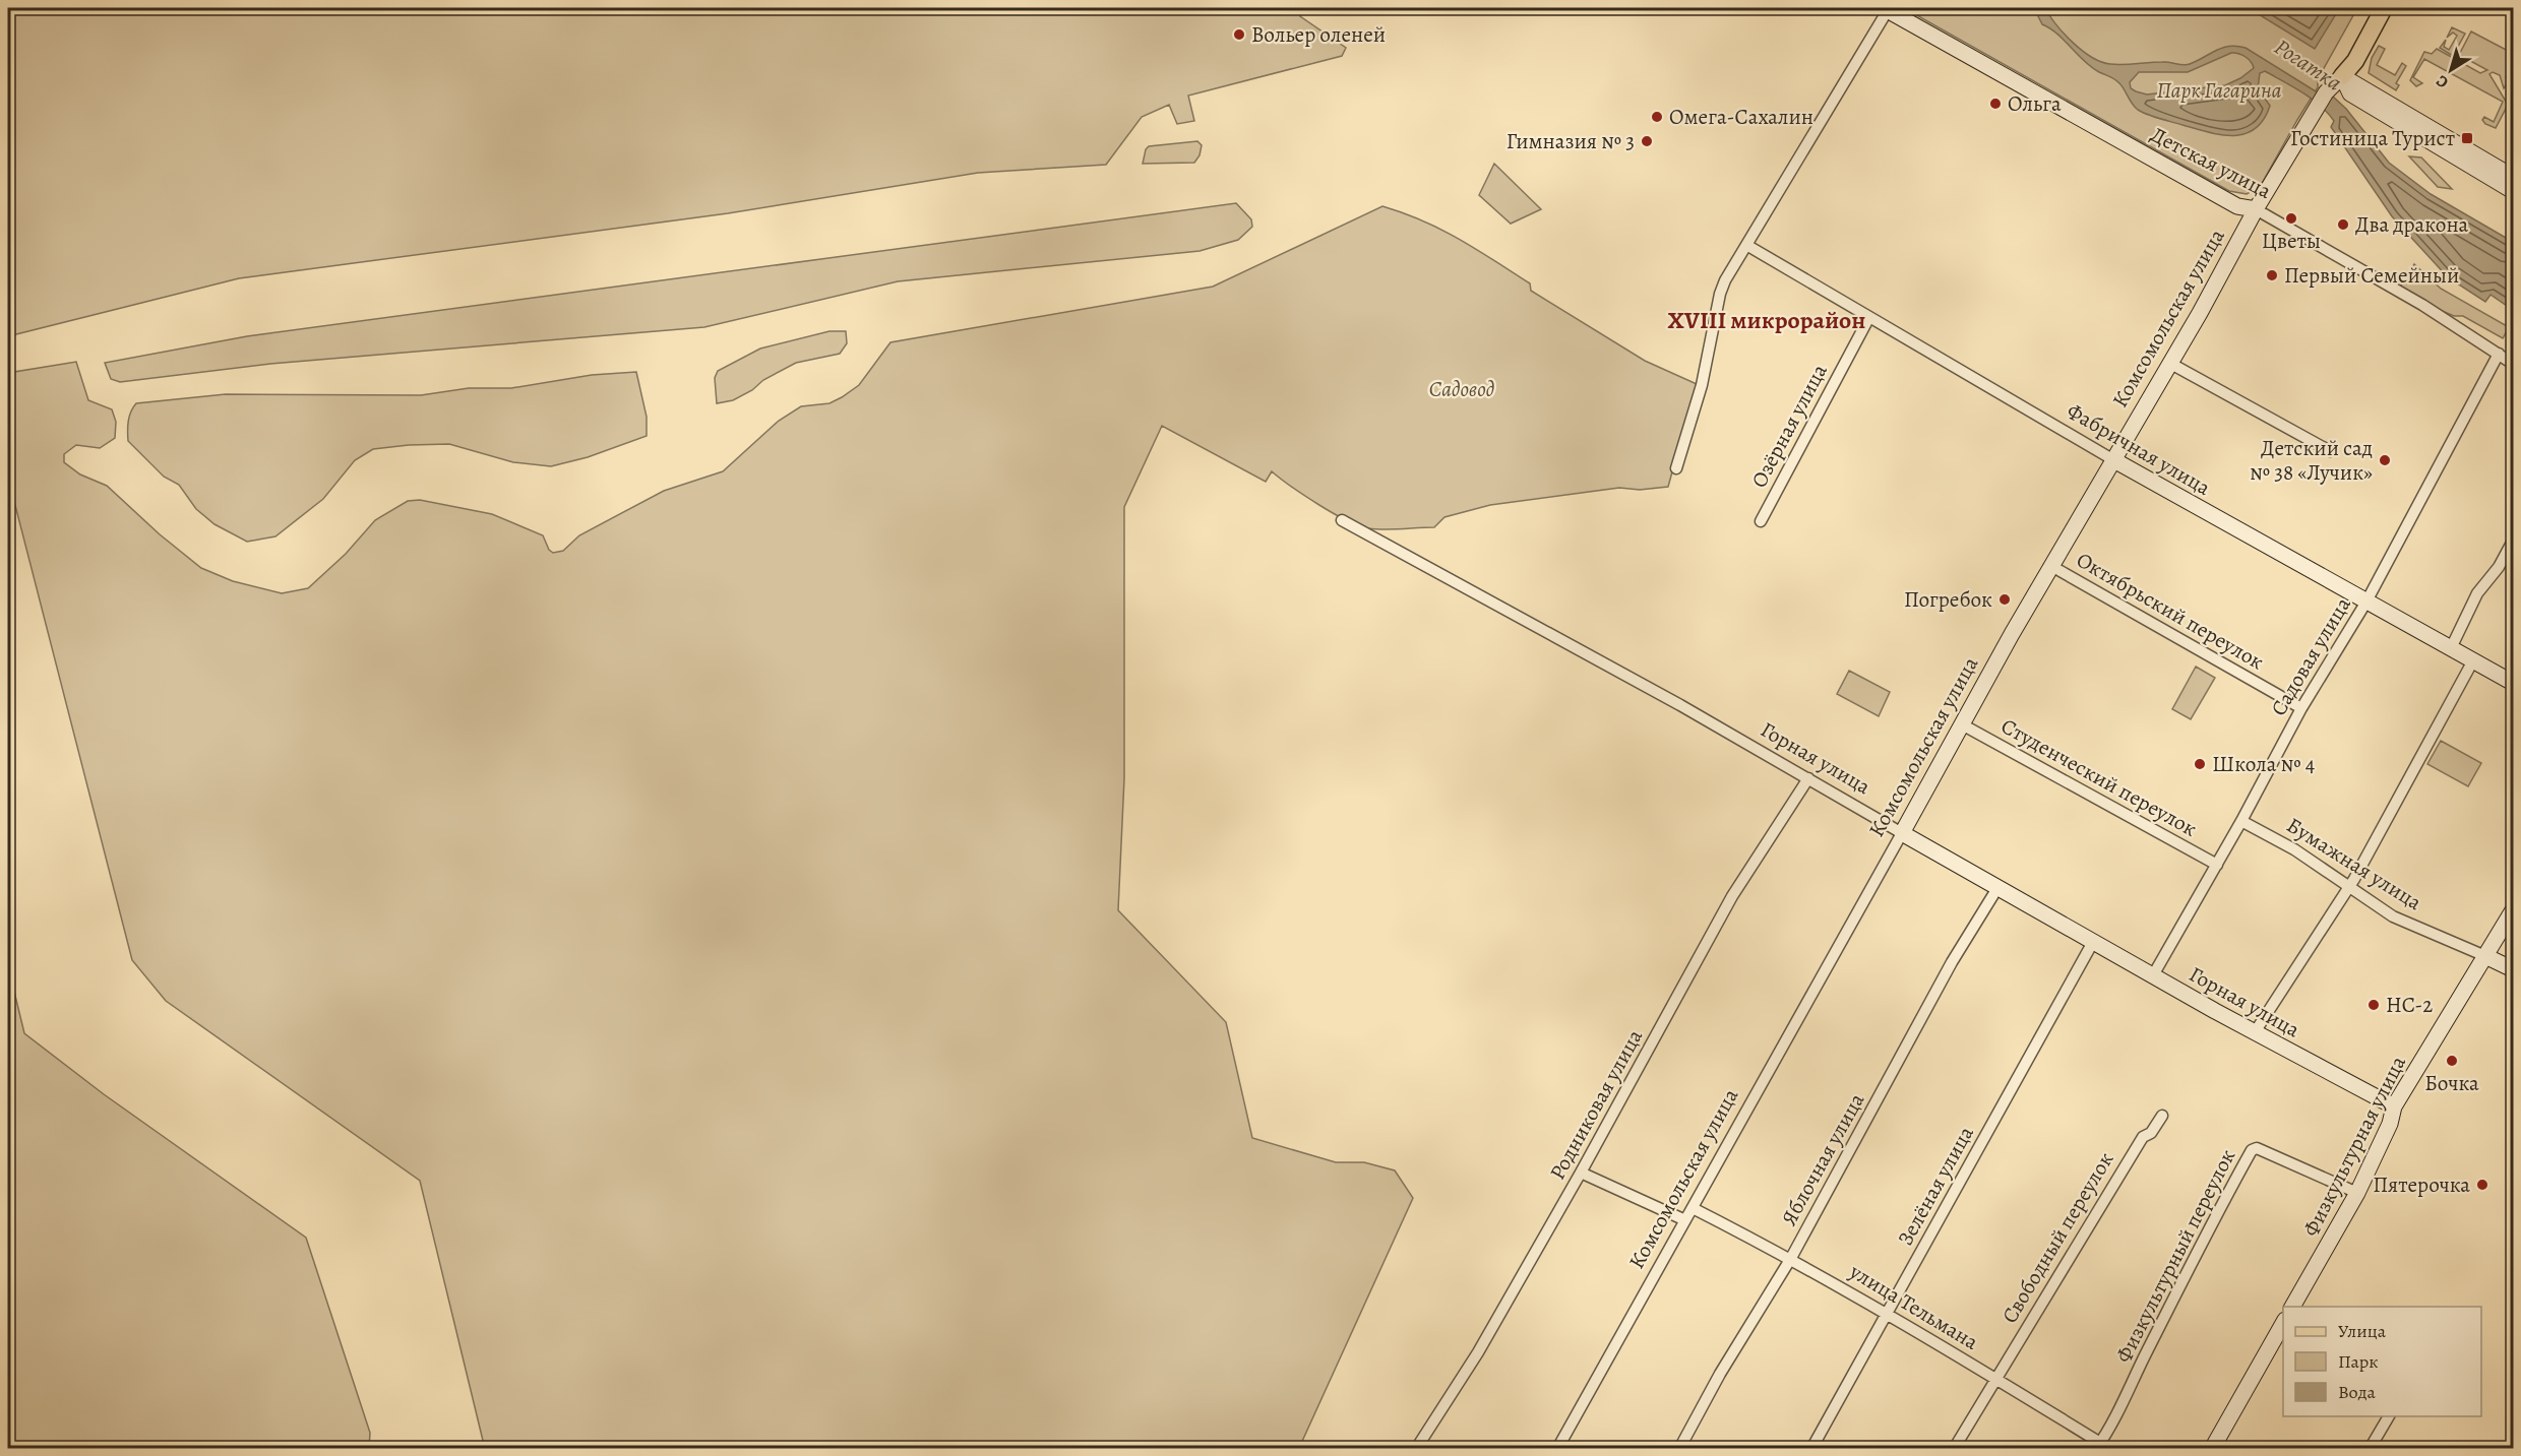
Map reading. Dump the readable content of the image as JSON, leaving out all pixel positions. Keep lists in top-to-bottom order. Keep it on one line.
{"streets":{"main road":["Комсомольская улица"],"street":["Детская улица","Озёрная улица","Фабричная улица","Октябрьский переулок","Садовая улица","Горная улица","Студенческий переулок","Бумажная улица","Родниковая улица","Физкультурная улица","Яблочная улица","Зелёная улица","Свободный переулок","Физкультурный переулок","улица Тельмана"]},"crossings":[["Детская улица","Комсомольская улица"],["Детская улица","Садовая улица"],["Комсомольская улица","Фабричная улица"],["Комсомольская улица","Октябрьский переулок"],["Комсомольская улица","Горная улица"],["Комсомольская улица","Студенческий переулок"],["Комсомольская улица","улица Тельмана"],["Озёрная улица","Фабричная улица"],["Фабричная улица","Садовая улица"],["Октябрьский переулок","Садовая улица"],["Садовая улица","Горная улица"],["Садовая улица","Студенческий переулок"],["Садовая улица","Бумажная улица"],["Горная улица","Родниковая улица"],["Горная улица","Физкультурная улица"],["Горная улица","Яблочная улица"],["Горная улица","Зелёная улица"],["Бумажная улица","Физкультурная улица"],["Физкультурная улица","Физкультурный переулок"],["Яблочная улица","улица Тельмана"],["Зелёная улица","улица Тельмана"],["Свободный переулок","улица Тельмана"],["Физкультурный переулок","улица Тельмана"]],"districts":["XVIII микрорайон"],"water":["Рогатка"],"parks":["Парк Гагарина","Садовод"],"places":{"other":["Вольер оленей","Ольга","Омега-Сахалин","Гимназия № 3","Цветы","Два дракона","Первый Семейный","Детский сад № 38 «Лучик»","Погребок","Школа № 4","НС-2","Бочка","Пятерочка"],"transit":["Гостиница Турист"]},"legend":["Улица","Парк","Вода"],"north":"bottom left"}
